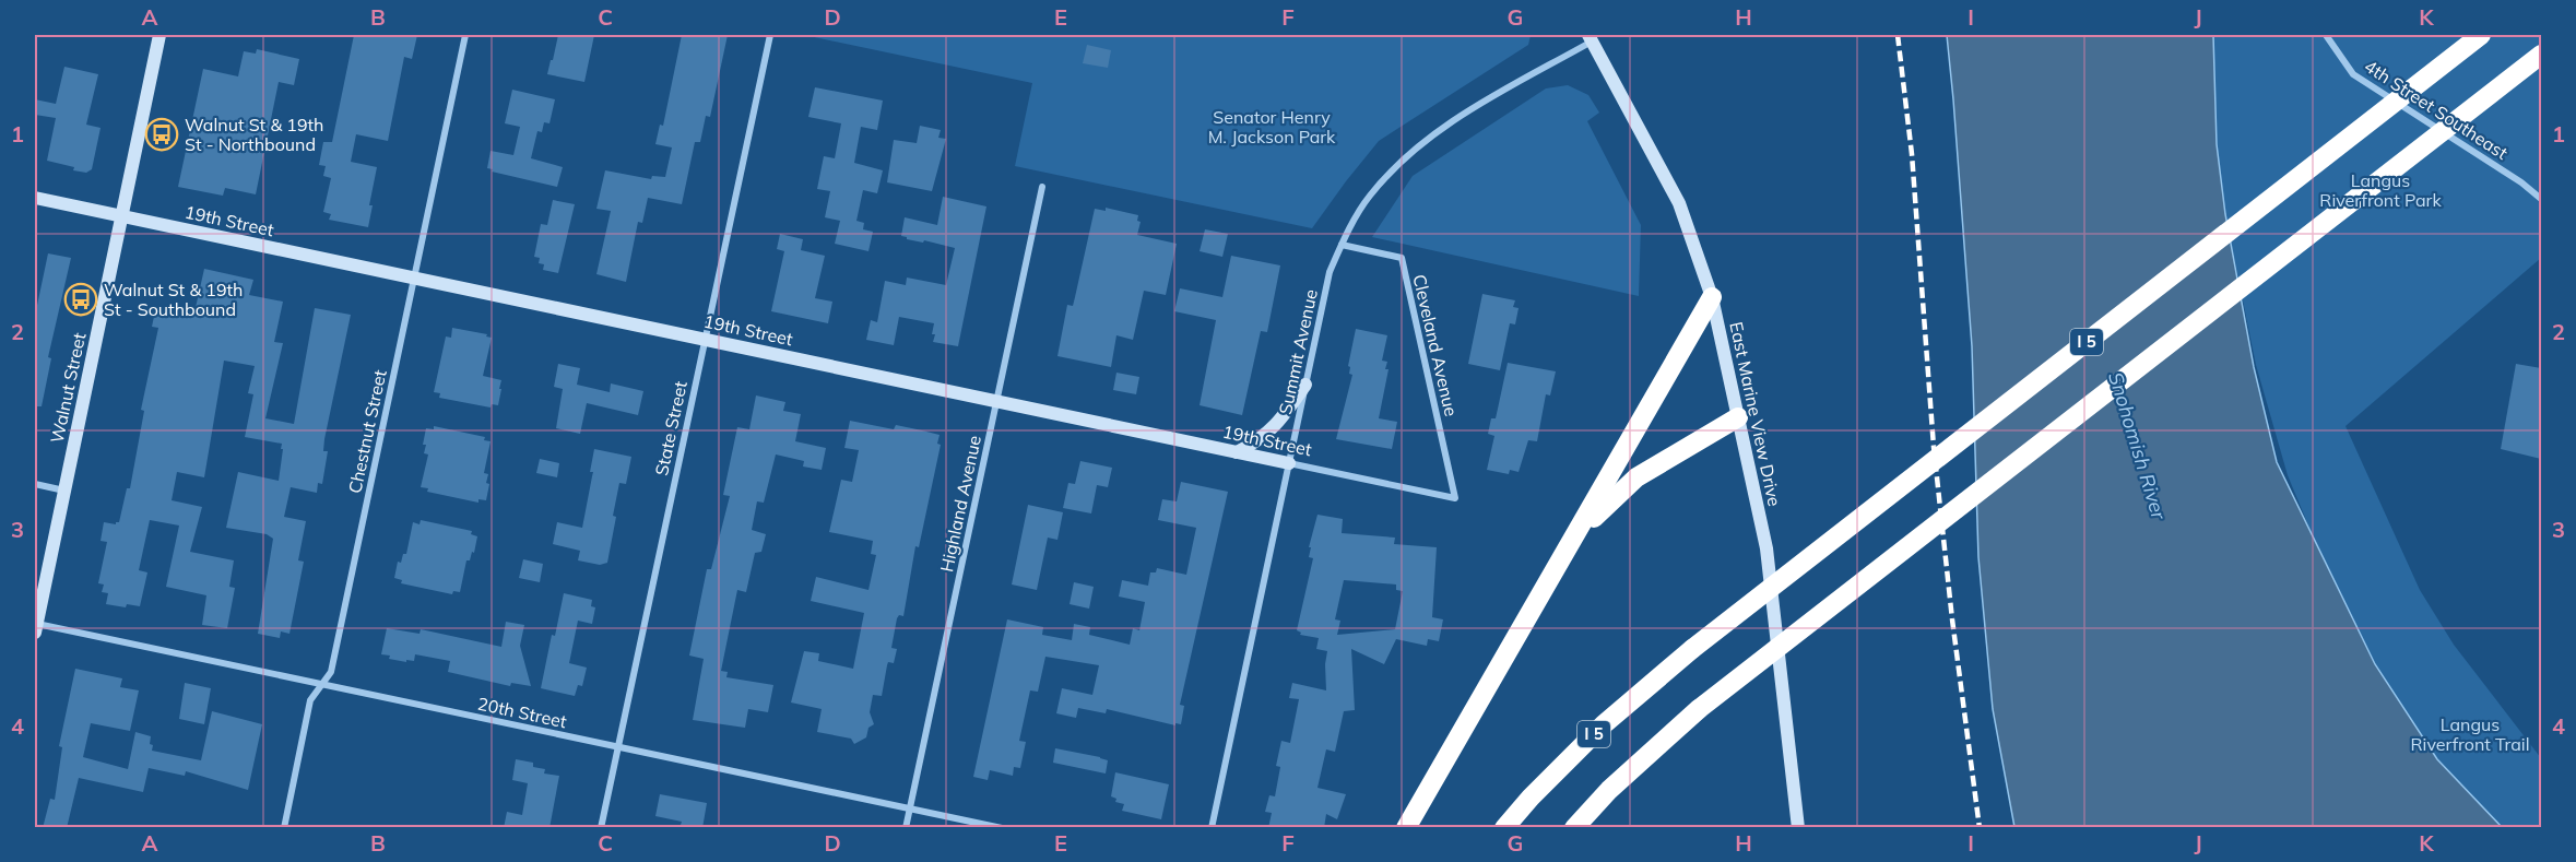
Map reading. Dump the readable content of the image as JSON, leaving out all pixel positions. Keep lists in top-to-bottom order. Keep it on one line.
{"streets":{"highway":["I 5"],"main road":["19th Street","Walnut Street","East Marine View Drive"],"street":["4th Street Southeast","Cleveland Avenue","Summit Avenue","State Street","Chestnut Street","Highland Avenue","20th Street"]},"crossings":[["19th Street","Cleveland Avenue"],["19th Street","Summit Avenue"],["19th Street","Walnut Street"],["19th Street","State Street"],["19th Street","Chestnut Street"],["19th Street","Highland Avenue"],["Cleveland Avenue","Summit Avenue"],["Summit Avenue","East Marine View Drive"],["Walnut Street","20th Street"],["State Street","20th Street"],["Chestnut Street","20th Street"],["Highland Avenue","20th Street"]],"water":["Snohomish River"],"parks":["Senator Henry M. Jackson Park","Langus Riverfront Park","Langus Riverfront Trail"],"places":{"bus stop":["Walnut St & 19th St - Northbound","Walnut St & 19th St - Southbound"]},"grid":{"columns":["A","B","C","D","E","F","G","H","I","J","K"],"rows":["1","2","3","4"]}}
